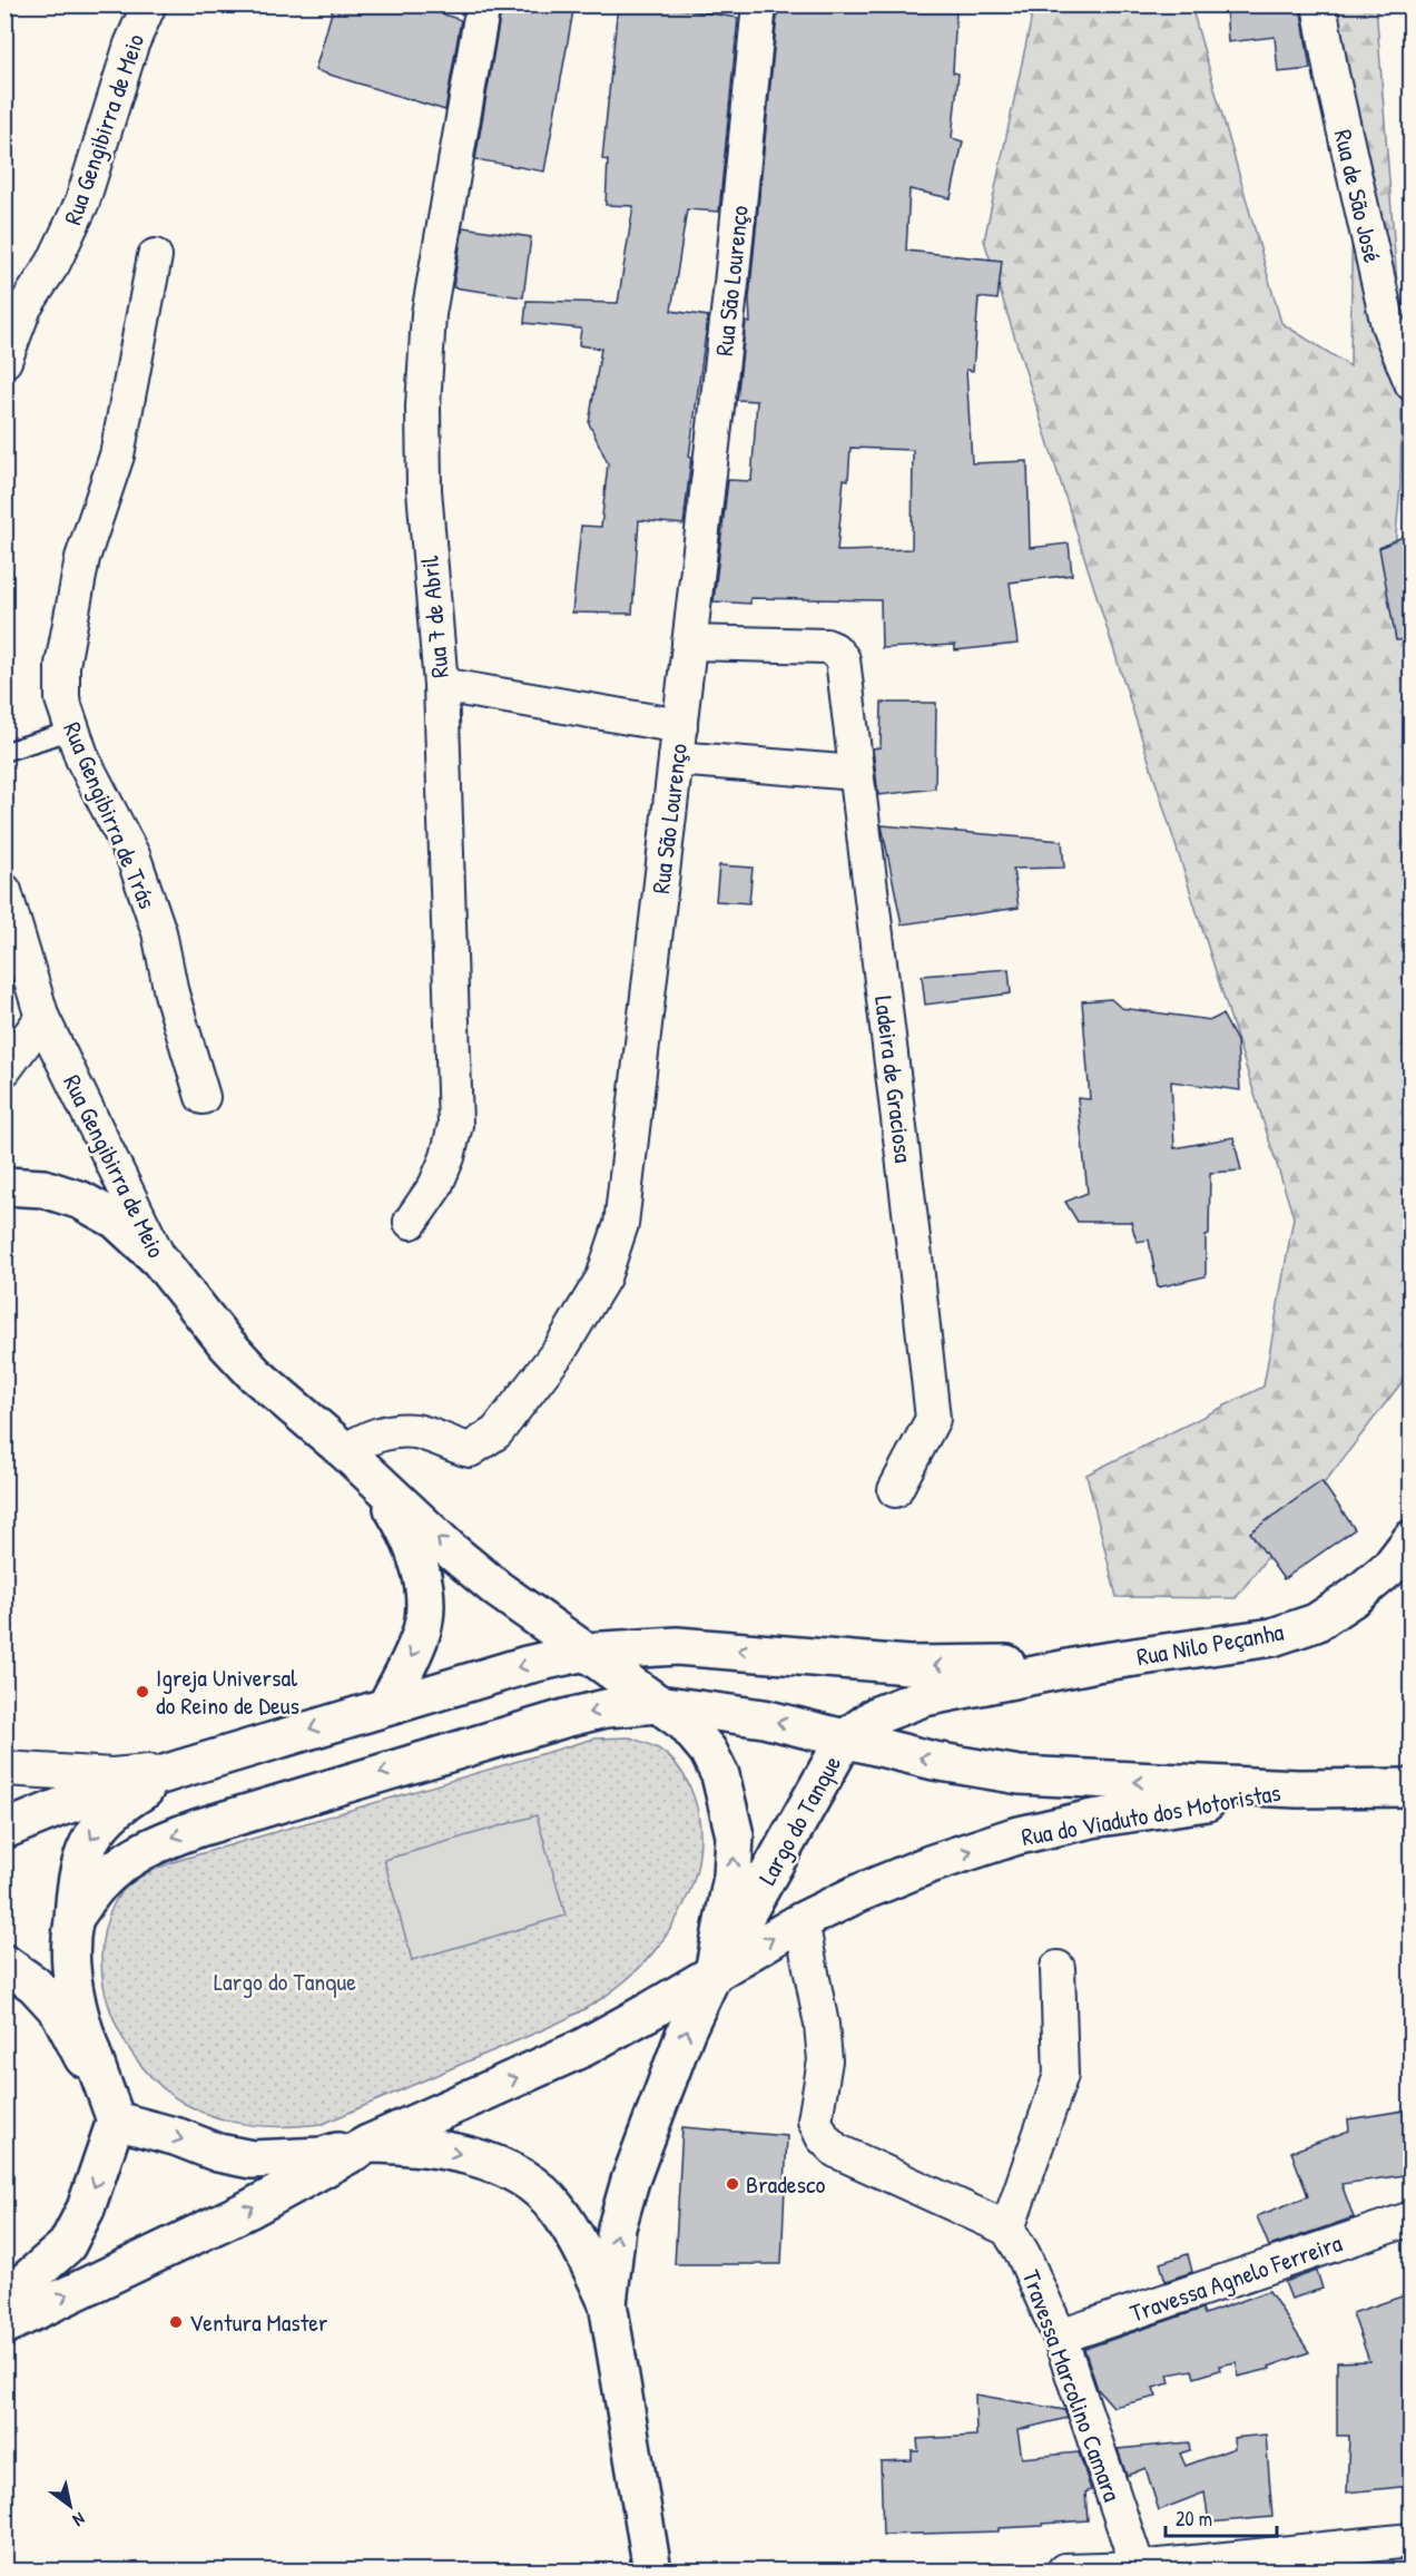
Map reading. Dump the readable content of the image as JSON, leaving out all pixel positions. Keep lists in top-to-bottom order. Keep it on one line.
{"streets":{"main road":["Rua Gengibirra de Meio","Rua Nilo Peçanha","Rua do Viaduto dos Motoristas","Largo do Tanque"],"street":["Rua de São José","Rua São Lourenço","Rua 7 de Abril","Rua Gengibirra de Trás","Ladeira de Graciosa","Travessa Agnelo Ferreira","Travessa Marcolino Camara"]},"crossings":[["Rua Gengibirra de Meio","Rua São Lourenço"],["Rua Gengibirra de Meio","Rua Nilo Peçanha"],["Rua Gengibirra de Meio","Rua do Viaduto dos Motoristas"],["Rua Gengibirra de Meio","Largo do Tanque"],["Rua São Lourenço","Ladeira de Graciosa"],["Rua Nilo Peçanha","Rua do Viaduto dos Motoristas"],["Rua Nilo Peçanha","Largo do Tanque"],["Rua do Viaduto dos Motoristas","Largo do Tanque"],["Travessa Agnelo Ferreira","Travessa Marcolino Camara"]],"parks":["Largo do Tanque"],"places":["Igreja Universal do Reino de Deus","Bradesco","Ventura Master"],"scale_bar":"20 m","north":"bottom right"}
